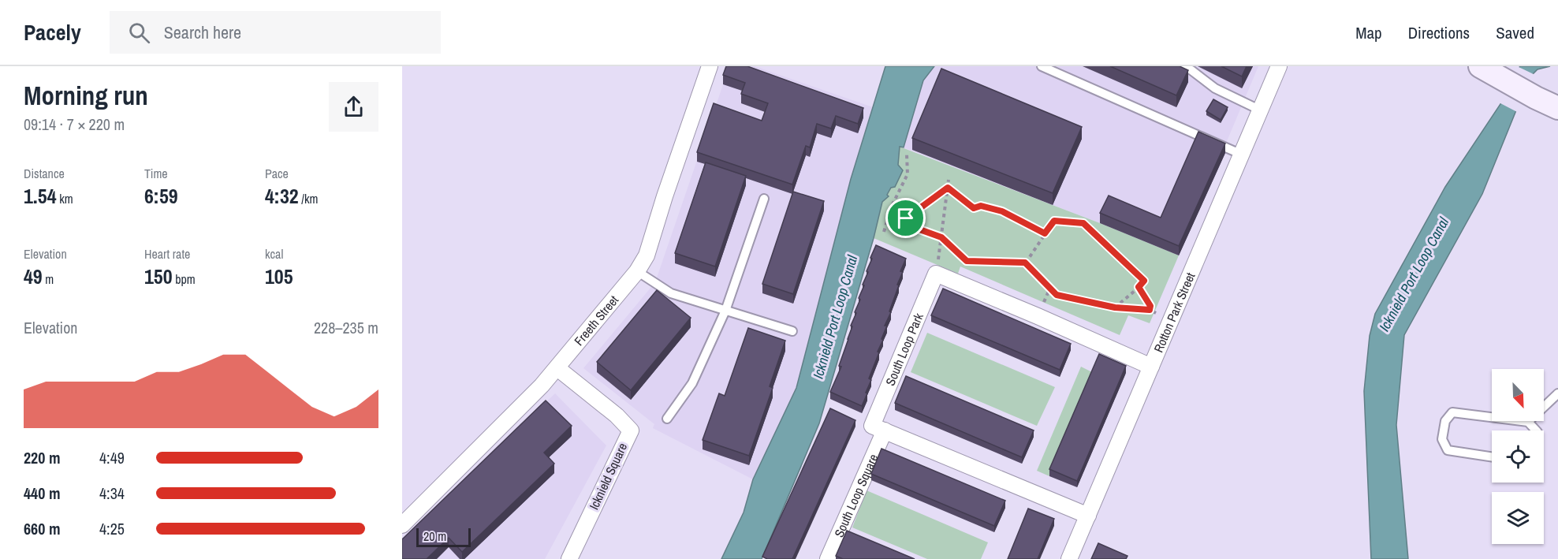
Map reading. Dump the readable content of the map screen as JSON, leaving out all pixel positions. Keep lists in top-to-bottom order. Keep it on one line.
{"streets":{"street":["Rotton Park Street","Freeth Street","South Loop Park","Icknield Square","South Loop Square"]},"crossings":[["Rotton Park Street","South Loop Park"],["Freeth Street","Icknield Square"],["South Loop Park","South Loop Square"]],"water":["Icknield Port Loop Canal"],"scale_bar":"20 m","north":"bottom right","page":{"header":"Pacely","search":"Search here","nav":["Map","Directions","Saved"],"heading":["Morning run","09:14 · 7 × 220 m"],"stats":[["Distance","1.54 km"],["Time","6:59"],["Pace","4:32 /km"],["Elevation","49 m"],["Heart rate","150 bpm"],["kcal","105"]],"chart":["Elevation","228–235 m"],"list":[{"name":"220 m","note":"4:49"},{"name":"440 m","note":"4:34"},{"name":"660 m","note":"4:25"}],"scale":"20 m"}}
